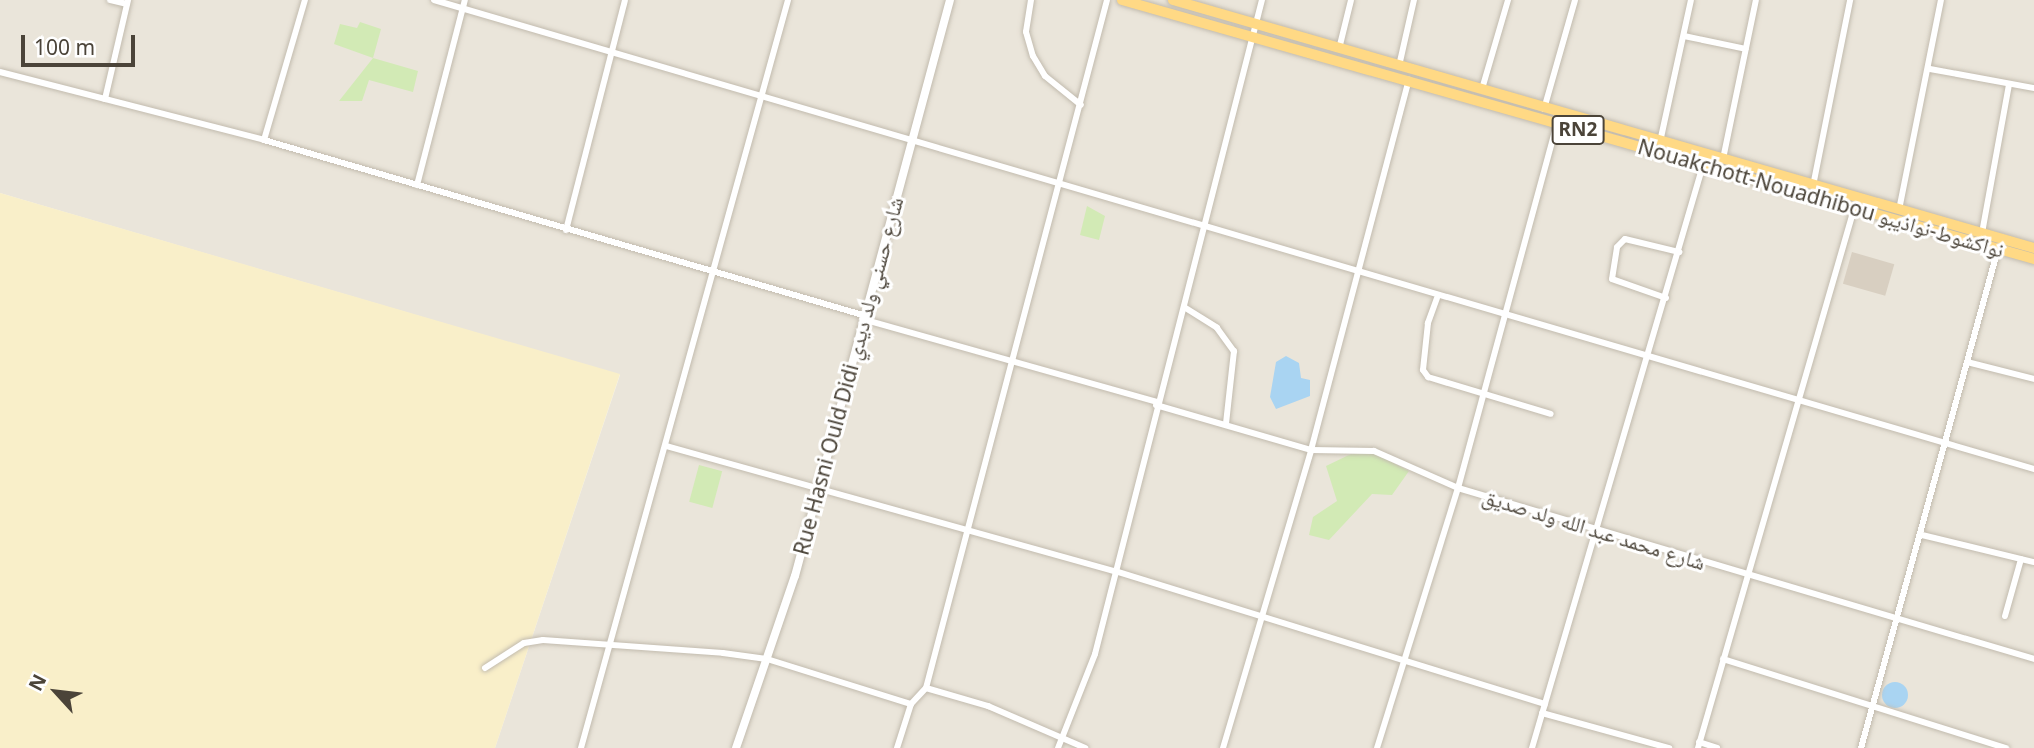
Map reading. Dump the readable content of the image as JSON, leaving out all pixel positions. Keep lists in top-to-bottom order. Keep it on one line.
{"streets":{"highway":["RN2","Nouakchott-Nouadhibou نواكشوط-نواذيبو"],"street":["Rue Hasni Ould Didi شارع حسني ولد ديدي","شارع محمد عبد الله ولد صديق"]},"crossings":[["Rue Hasni Ould Didi شارع حسني ولد ديدي","شارع محمد عبد الله ولد صديق"]],"scale_bar":"100 m","north":"top left"}
